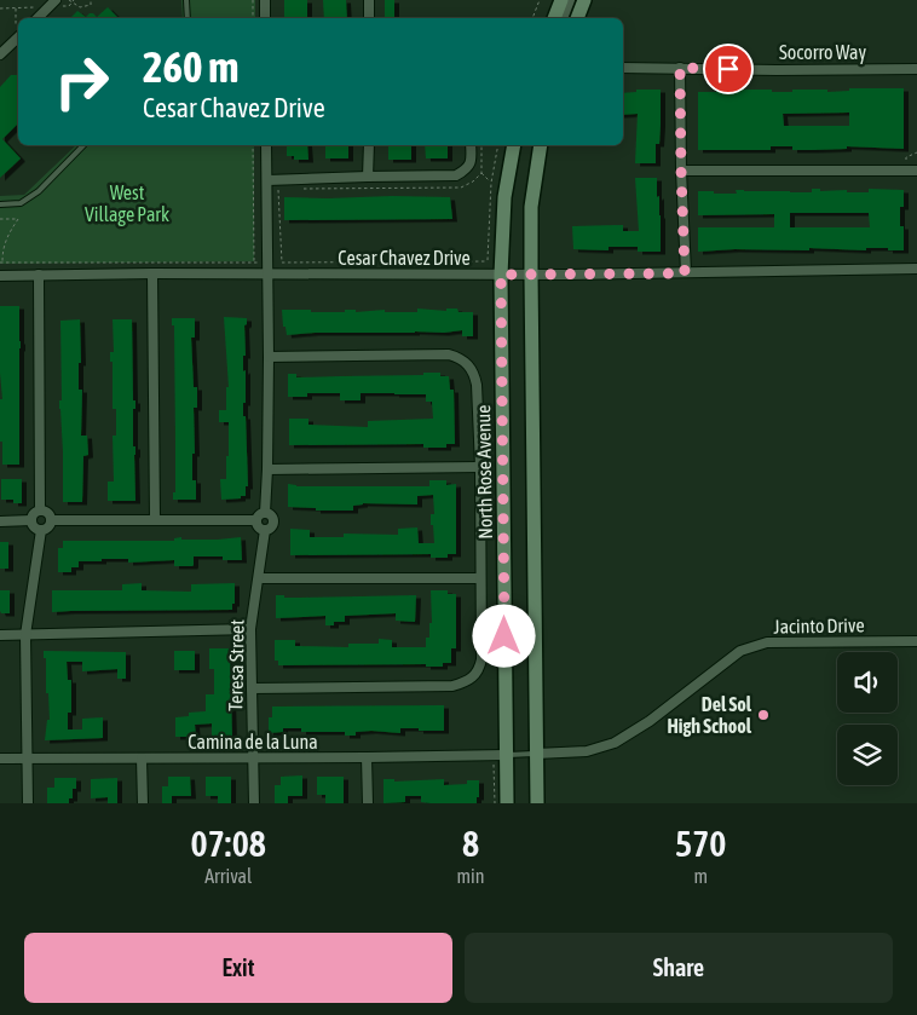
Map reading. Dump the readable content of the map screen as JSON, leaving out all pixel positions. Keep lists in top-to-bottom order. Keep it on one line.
{"streets":{"main road":["North Rose Avenue"],"street":["Socorro Way","Cesar Chavez Drive","Jacinto Drive","Teresa Street","Camina de la Luna"]},"crossings":[["Cesar Chavez Drive","North Rose Avenue"],["North Rose Avenue","Camina de la Luna"],["Teresa Street","Camina de la Luna"]],"parks":["West Village Park"],"places":["Del Sol High School"],"page":{"turn":["260 m","Cesar Chavez Drive"],"eta":["07:08","Arrival","8","min","570","m"],"buttons":["Exit","Share"]}}
